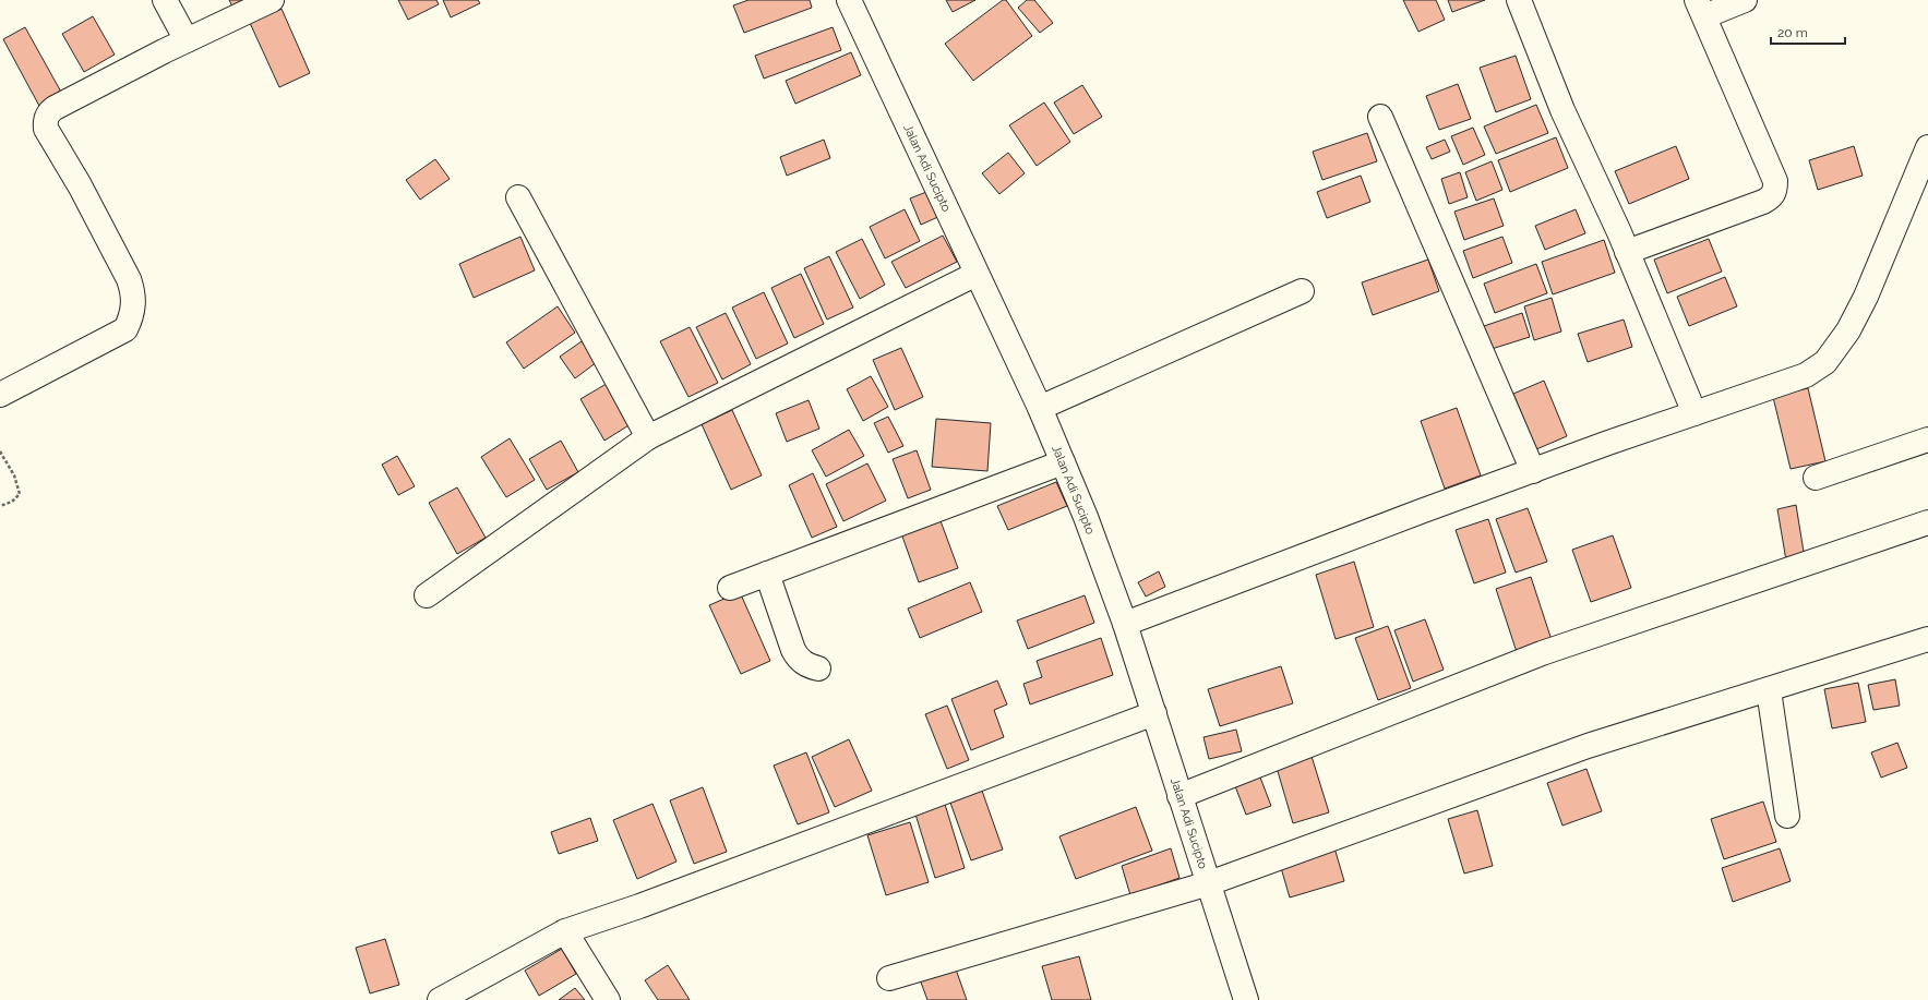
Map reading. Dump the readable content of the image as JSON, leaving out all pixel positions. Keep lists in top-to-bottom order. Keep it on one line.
{"streets":{"street":["Jalan Adi Sucipto"]},"scale_bar":"20 m"}
